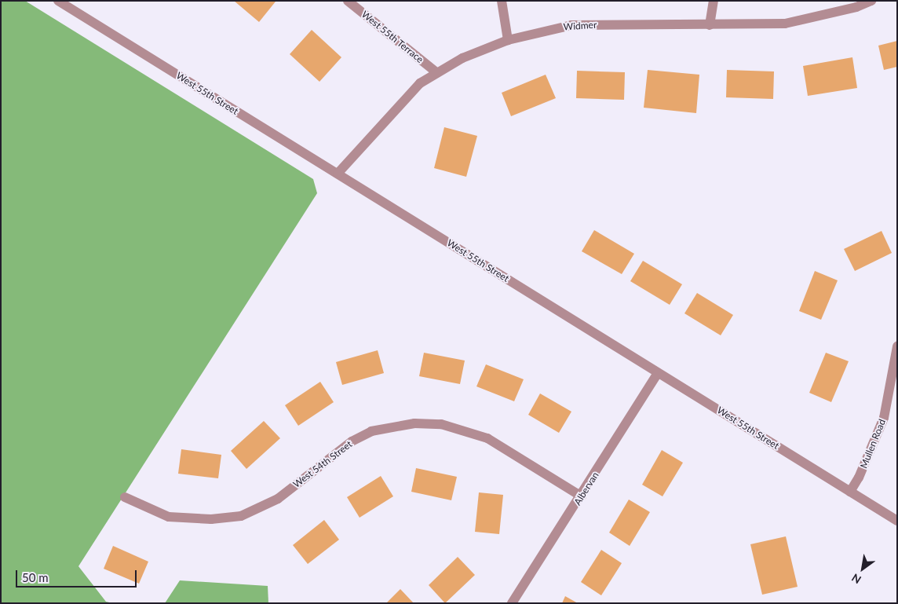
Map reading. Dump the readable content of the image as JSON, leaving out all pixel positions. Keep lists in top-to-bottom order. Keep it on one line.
{"streets":{"street":["Widmer","West 55th Terrace","West 55th Street","Mullen Road","West 54th Street","Albervan"]},"crossings":[["Widmer","West 55th Terrace"],["Widmer","West 55th Street"],["West 55th Street","Mullen Road"],["West 55th Street","Albervan"],["West 54th Street","Albervan"]],"scale_bar":"50 m","north":"bottom left"}
